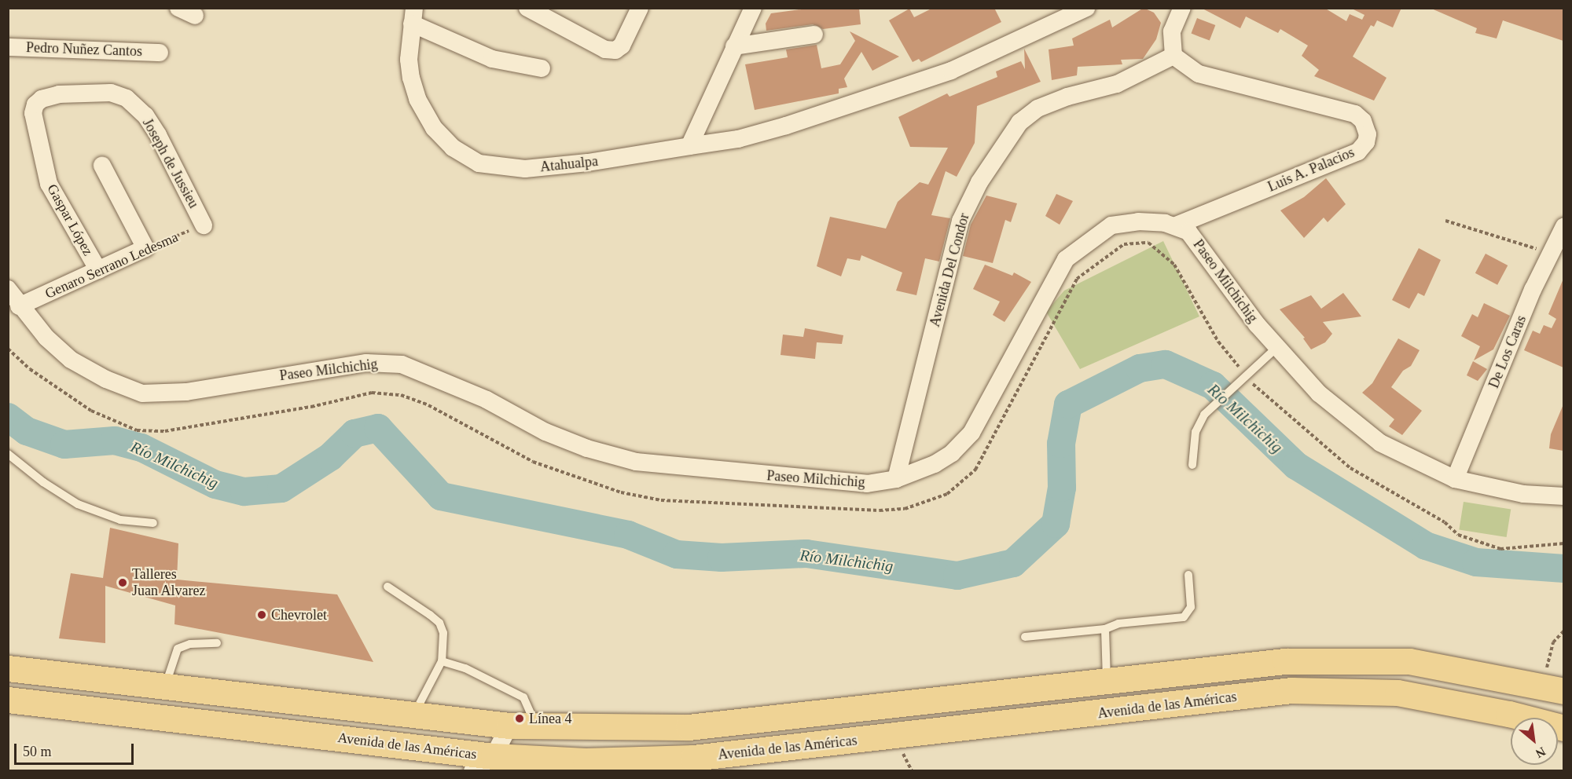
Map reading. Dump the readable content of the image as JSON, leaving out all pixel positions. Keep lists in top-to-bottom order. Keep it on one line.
{"streets":{"main road":["Avenida de las Américas"],"street":["Pedro Nuñez Cantos","Joseph de Jussieu","Atahualpa","Luis A. Palacios","Gaspar López","Genaro Serrano Ledesma","Avenida Del Condor","Paseo Milchichig","De Los Caras"]},"crossings":[["Joseph de Jussieu","Gaspar López"],["Joseph de Jussieu","Genaro Serrano Ledesma"],["Luis A. Palacios","Avenida Del Condor"],["Luis A. Palacios","Paseo Milchichig"],["Gaspar López","Genaro Serrano Ledesma"],["Genaro Serrano Ledesma","Paseo Milchichig"],["Avenida Del Condor","Paseo Milchichig"],["Paseo Milchichig","De Los Caras"]],"water":["Río Milchichig"],"places":["Talleres Juan Alvarez","Chevrolet","Línea 4"],"scale_bar":"50 m","north":"bottom right"}
